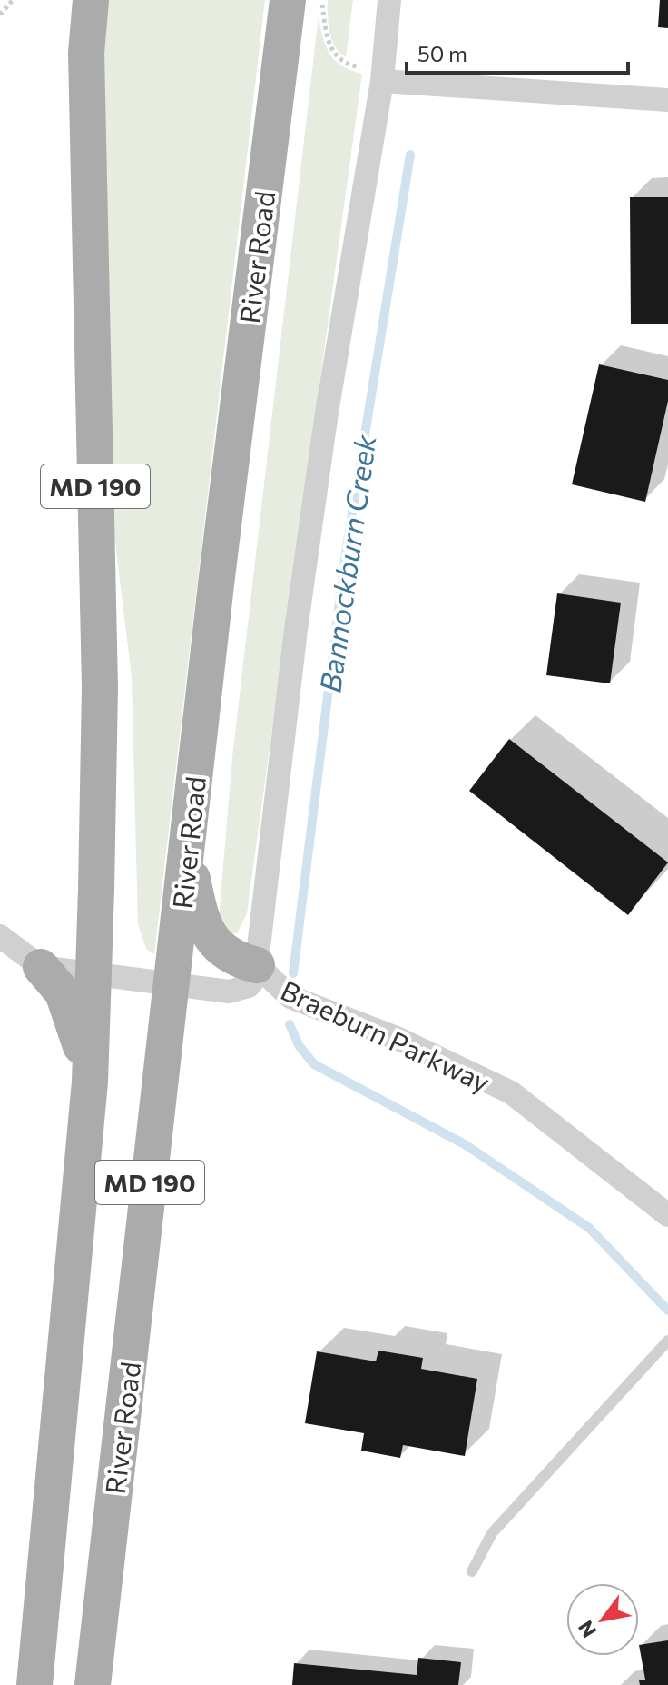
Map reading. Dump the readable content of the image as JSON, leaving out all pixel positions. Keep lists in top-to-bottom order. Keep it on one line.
{"streets":{"main road":["River Road","MD 190"],"street":["Braeburn Parkway"]},"crossings":[["River Road","Braeburn Parkway"]],"water":["Bannockburn Creek"],"scale_bar":"50 m","north":"bottom left"}
